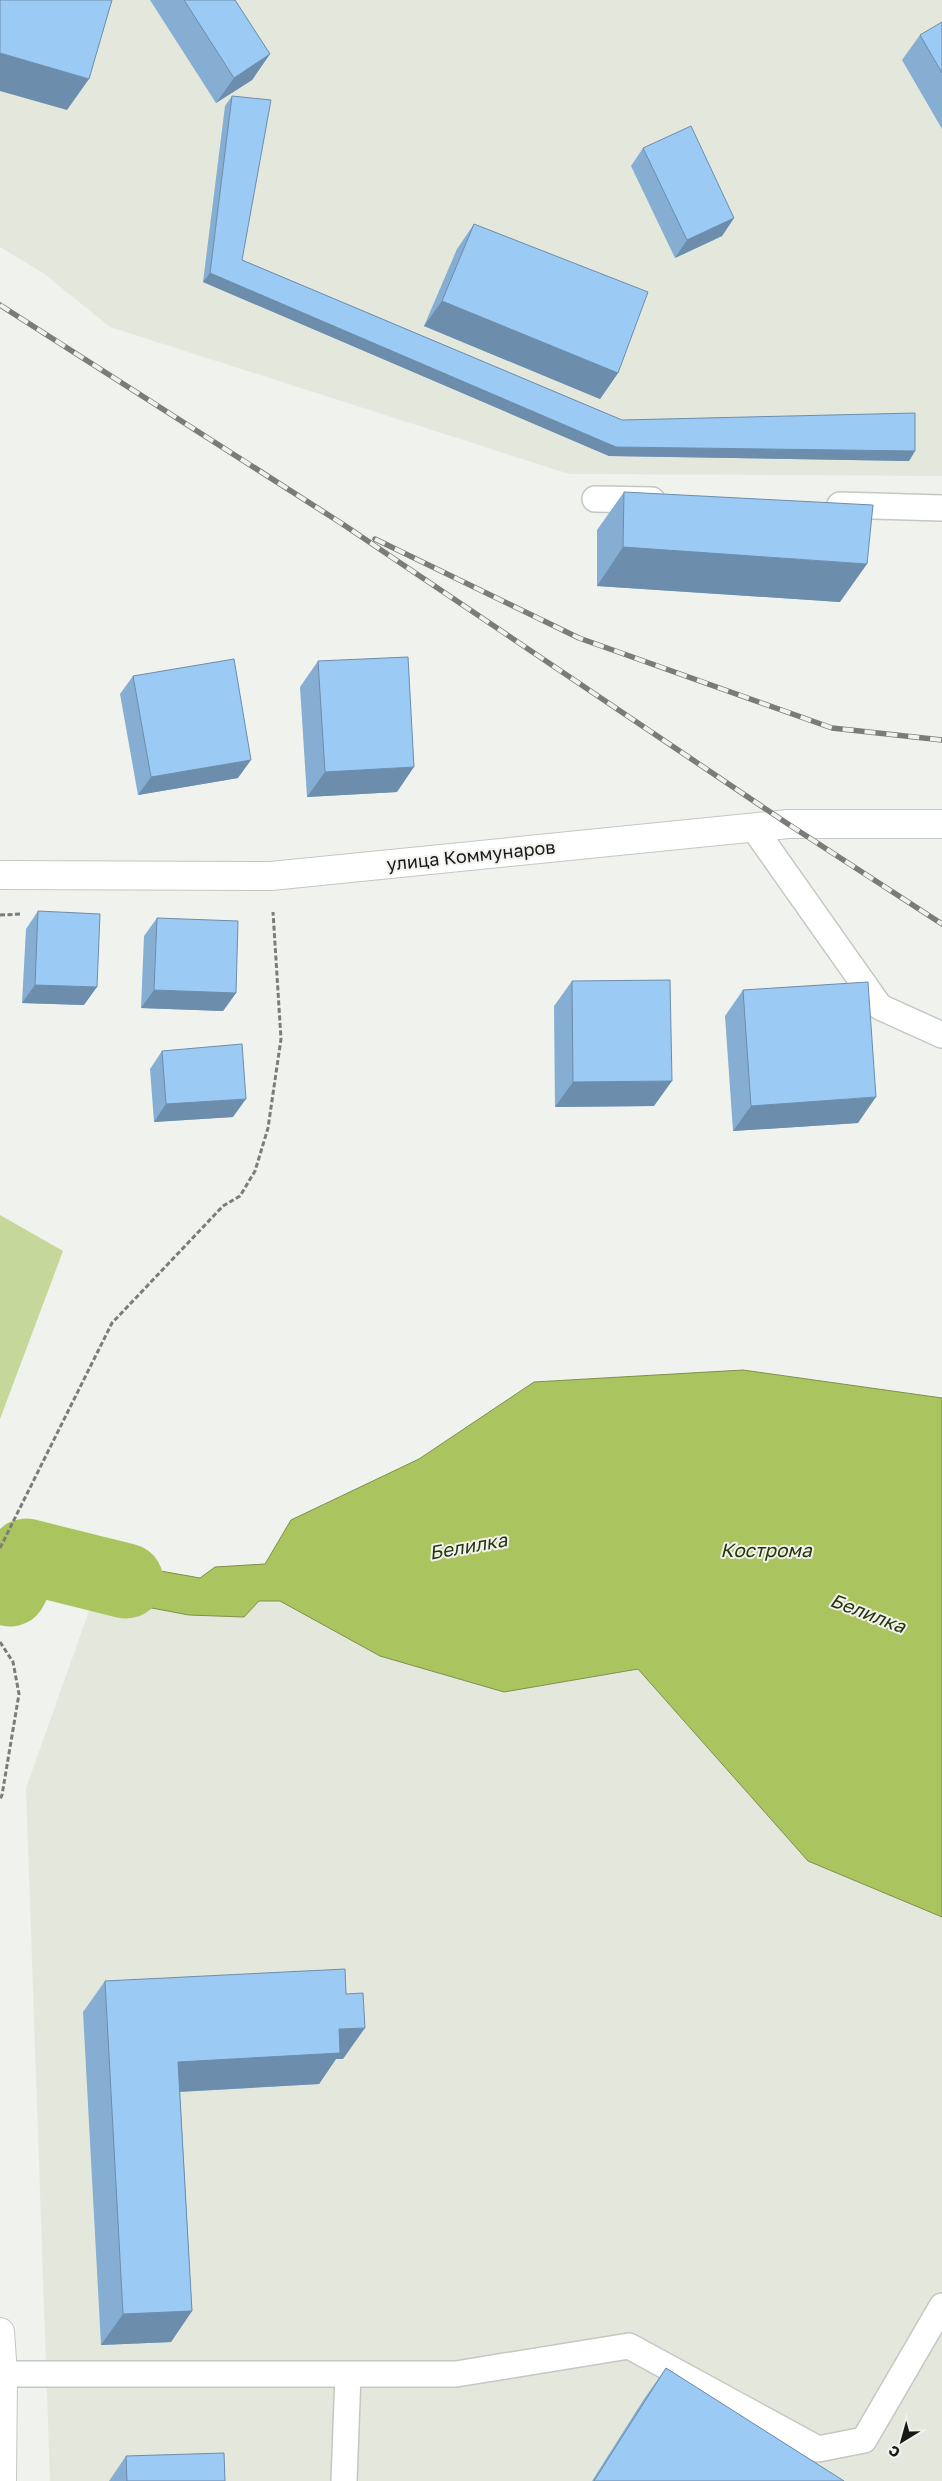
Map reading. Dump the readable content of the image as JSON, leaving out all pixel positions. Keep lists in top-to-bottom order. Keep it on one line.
{"streets":{"street":["улица Коммунаров"]},"water":["Белилка","Кострома"],"north":"bottom left"}
